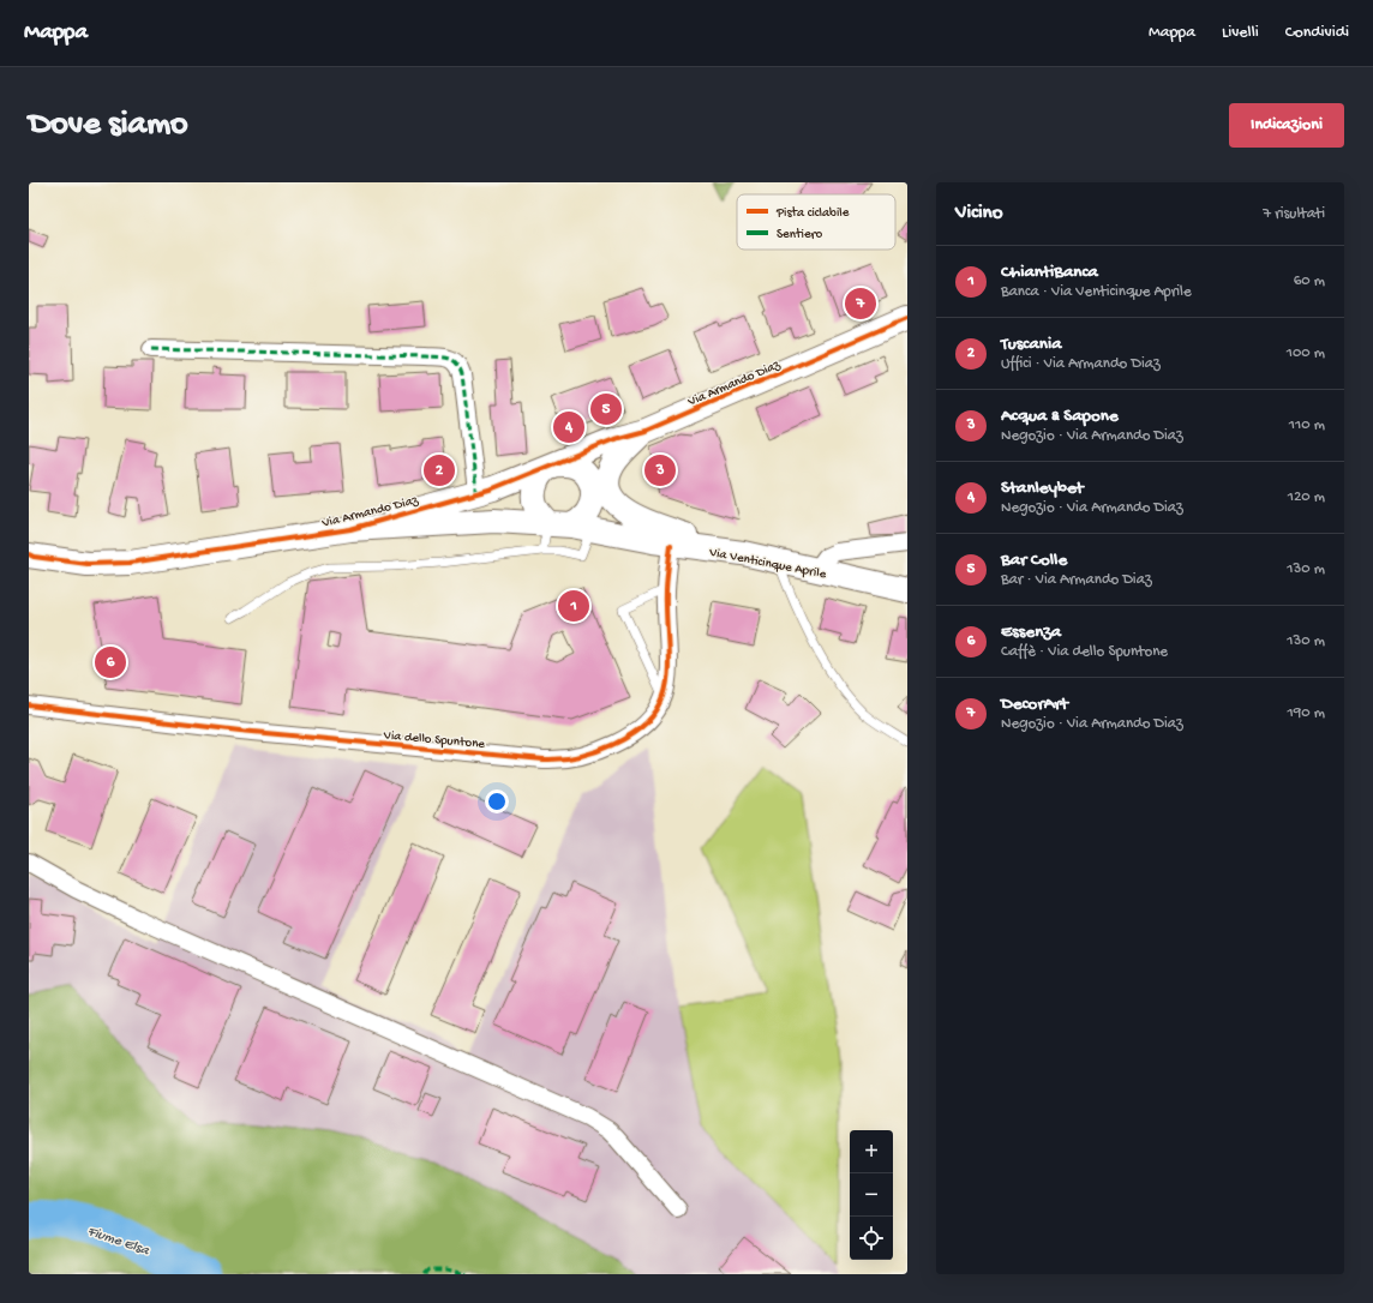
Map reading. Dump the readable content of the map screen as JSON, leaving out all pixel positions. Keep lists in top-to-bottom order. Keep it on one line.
{"streets":{"main road":["Via Armando Diaz","Via Venticinque Aprile"],"street":["Via dello Spuntone"]},"crossings":[["Via Armando Diaz","Via Venticinque Aprile"],["Via Venticinque Aprile","Via dello Spuntone"]],"water":["Fiume Elsa"],"legend":["Pista ciclabile","Sentiero"],"page":{"header":"Mappa","nav":["Mappa","Livelli","Condividi"],"buttons":"Indicazioni","title":"Dove siamo","heading":["Vicino","7 risultati"],"list":[{"mark":"1","name":"ChiantiBanca","note":"Banca · Via Venticinque Aprile","value":"60 m"},{"mark":"2","name":"Tuscania","note":"Uffici · Via Armando Diaz","value":"100 m"},{"mark":"3","name":"Acqua & Sapone","note":"Negozio · Via Armando Diaz","value":"110 m"},{"mark":"4","name":"Stanleybet","note":"Negozio · Via Armando Diaz","value":"120 m"},{"mark":"5","name":"Bar Colle","note":"Bar · Via Armando Diaz","value":"130 m"},{"mark":"6","name":"Essenza","note":"Caffè · Via dello Spuntone","value":"130 m"},{"mark":"7","name":"DecorArt","note":"Negozio · Via Armando Diaz","value":"190 m"}],"pins":["7","5","4","2","3","1","6"],"map_buttons":["+","−"]}}
